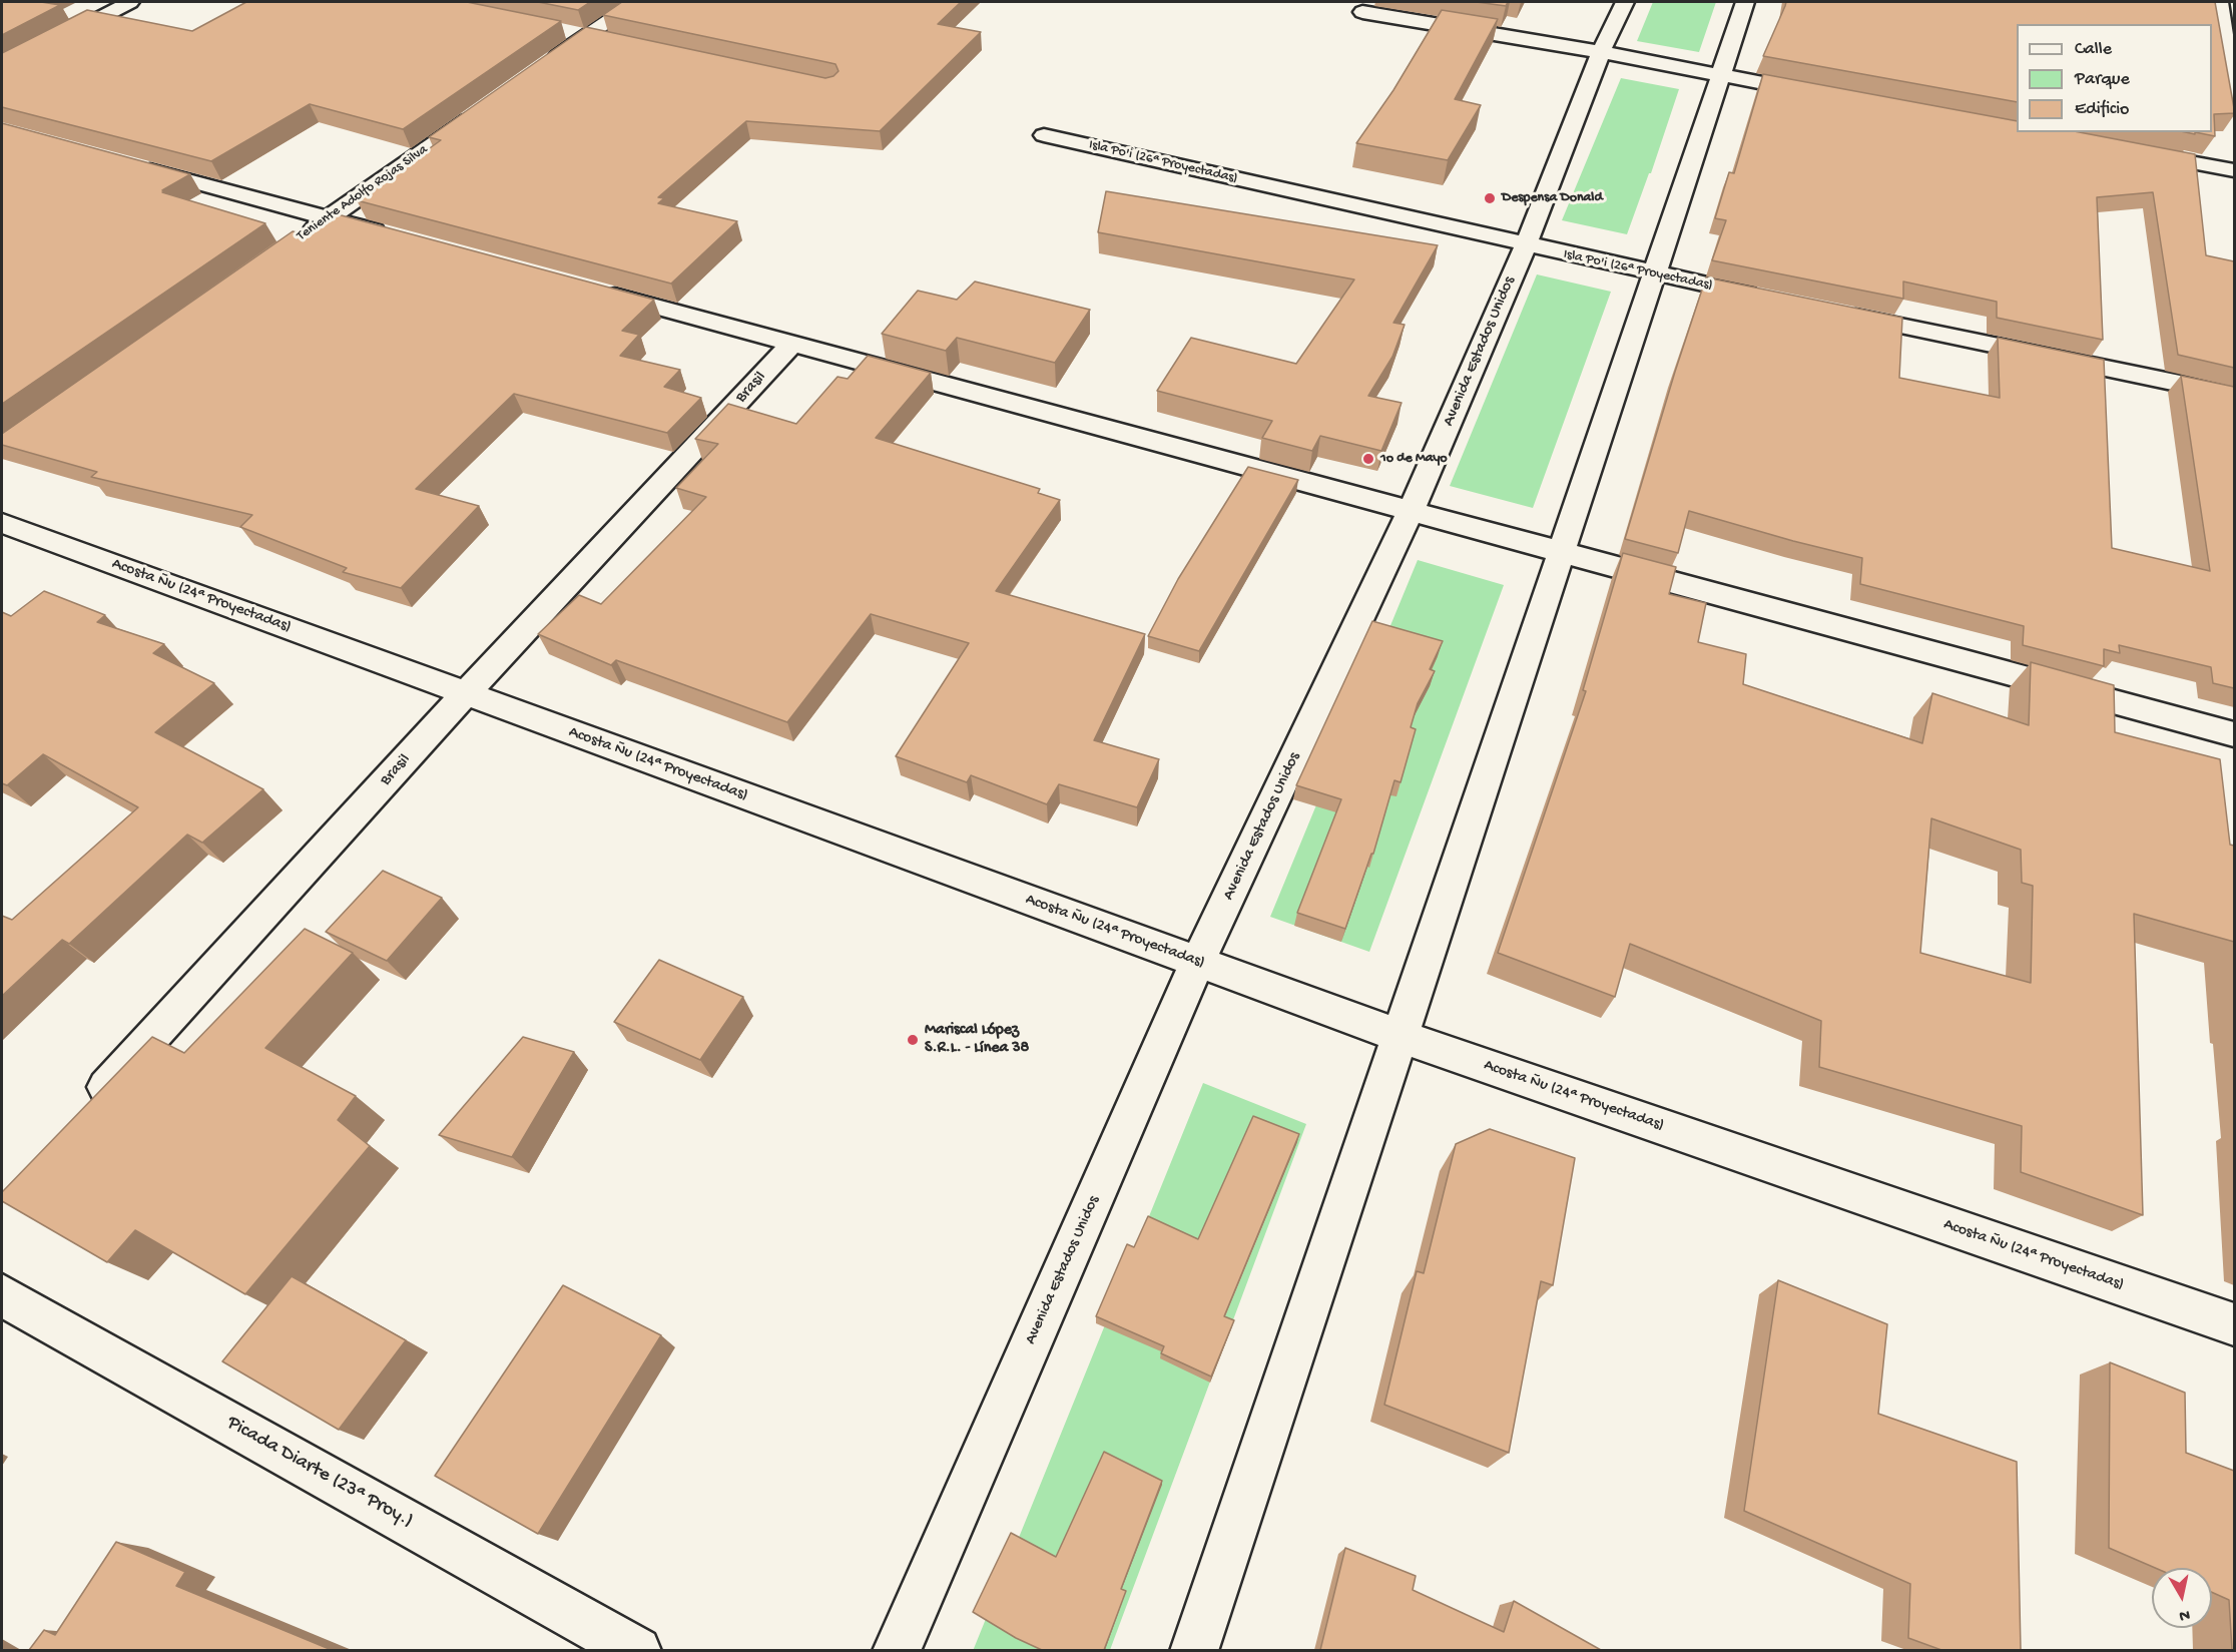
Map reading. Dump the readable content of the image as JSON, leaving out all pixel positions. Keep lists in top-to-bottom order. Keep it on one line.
{"streets":{"street":["Isla Po'i (26ª Proyectadas)","Teniente Adolfo Rojas Silva","Avenida Estados Unidos","Brasil","Acosta Ñu (24ª Proyectadas)","Picada Diarte (23ª Proy.)"]},"crossings":[["Isla Po'i (26ª Proyectadas)","Avenida Estados Unidos"],["Avenida Estados Unidos","Acosta Ñu (24ª Proyectadas)"],["Brasil","Acosta Ñu (24ª Proyectadas)"]],"places":["Despensa Donald","1o de Mayo","Mariscal López S.R.L. - Línea 38"],"legend":["Calle","Parque","Edificio"],"north":"bottom"}
